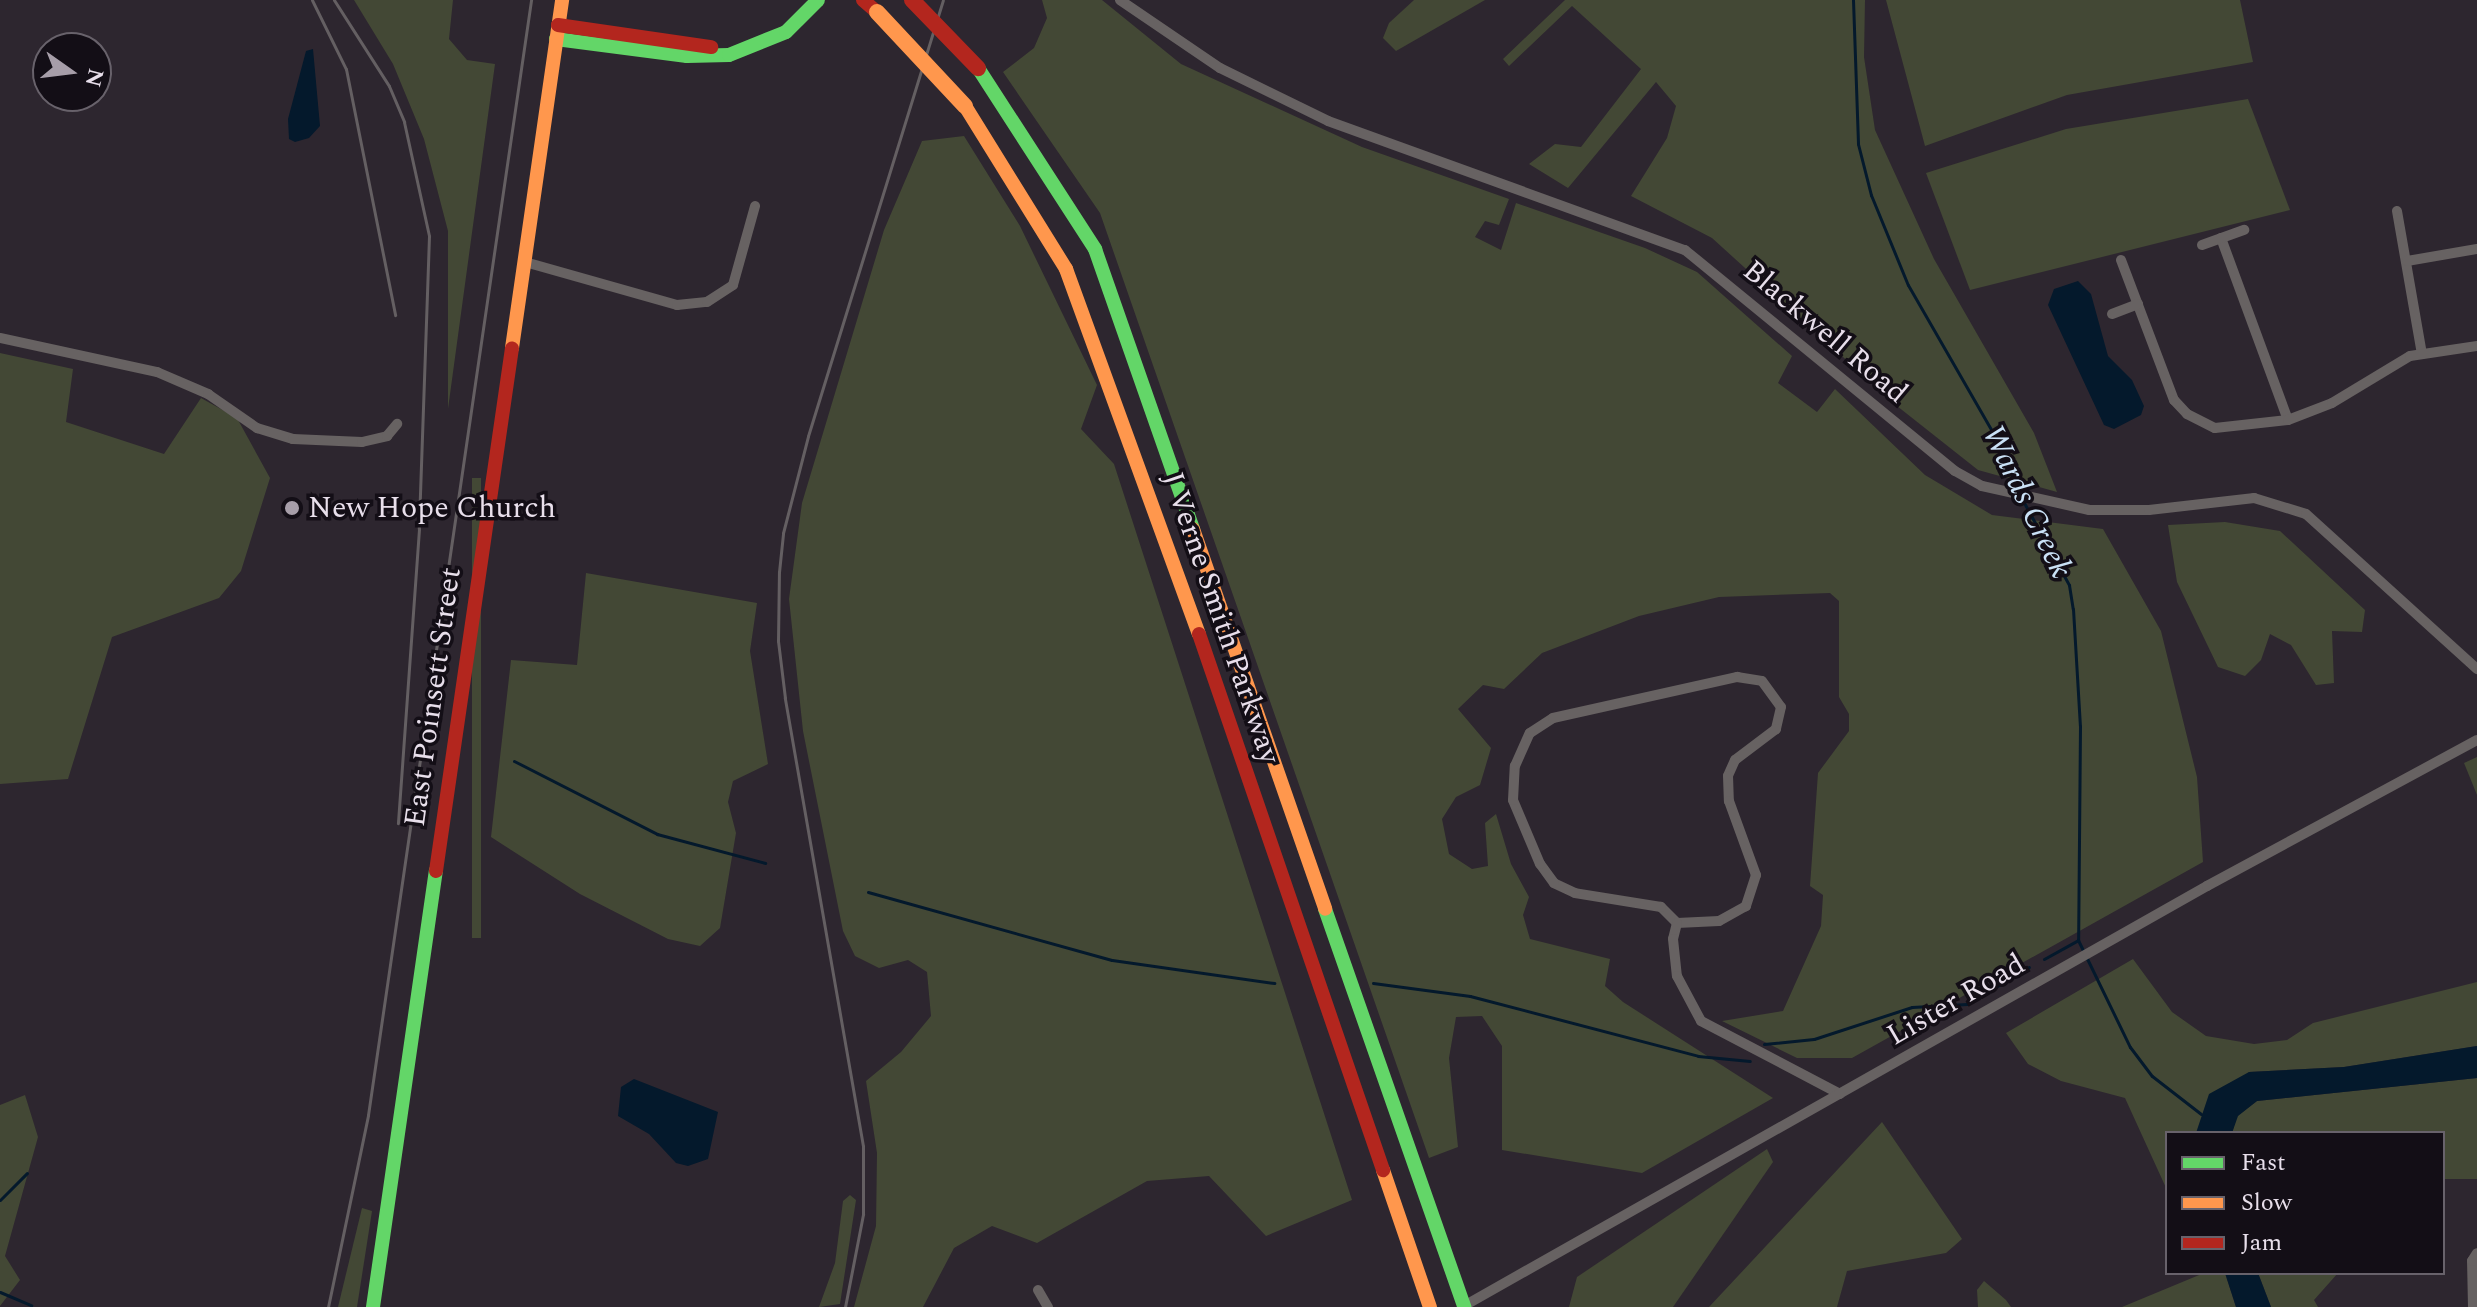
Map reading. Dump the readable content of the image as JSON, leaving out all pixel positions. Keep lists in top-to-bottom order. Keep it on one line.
{"streets":{"main road":["J Verne Smith Parkway","East Poinsett Street"],"street":["Blackwell Road","Lister Road"]},"crossings":[["J Verne Smith Parkway","Lister Road"]],"water":["Wards Creek"],"places":["New Hope Church"],"legend":["Fast","Slow","Jam"],"north":"right"}
